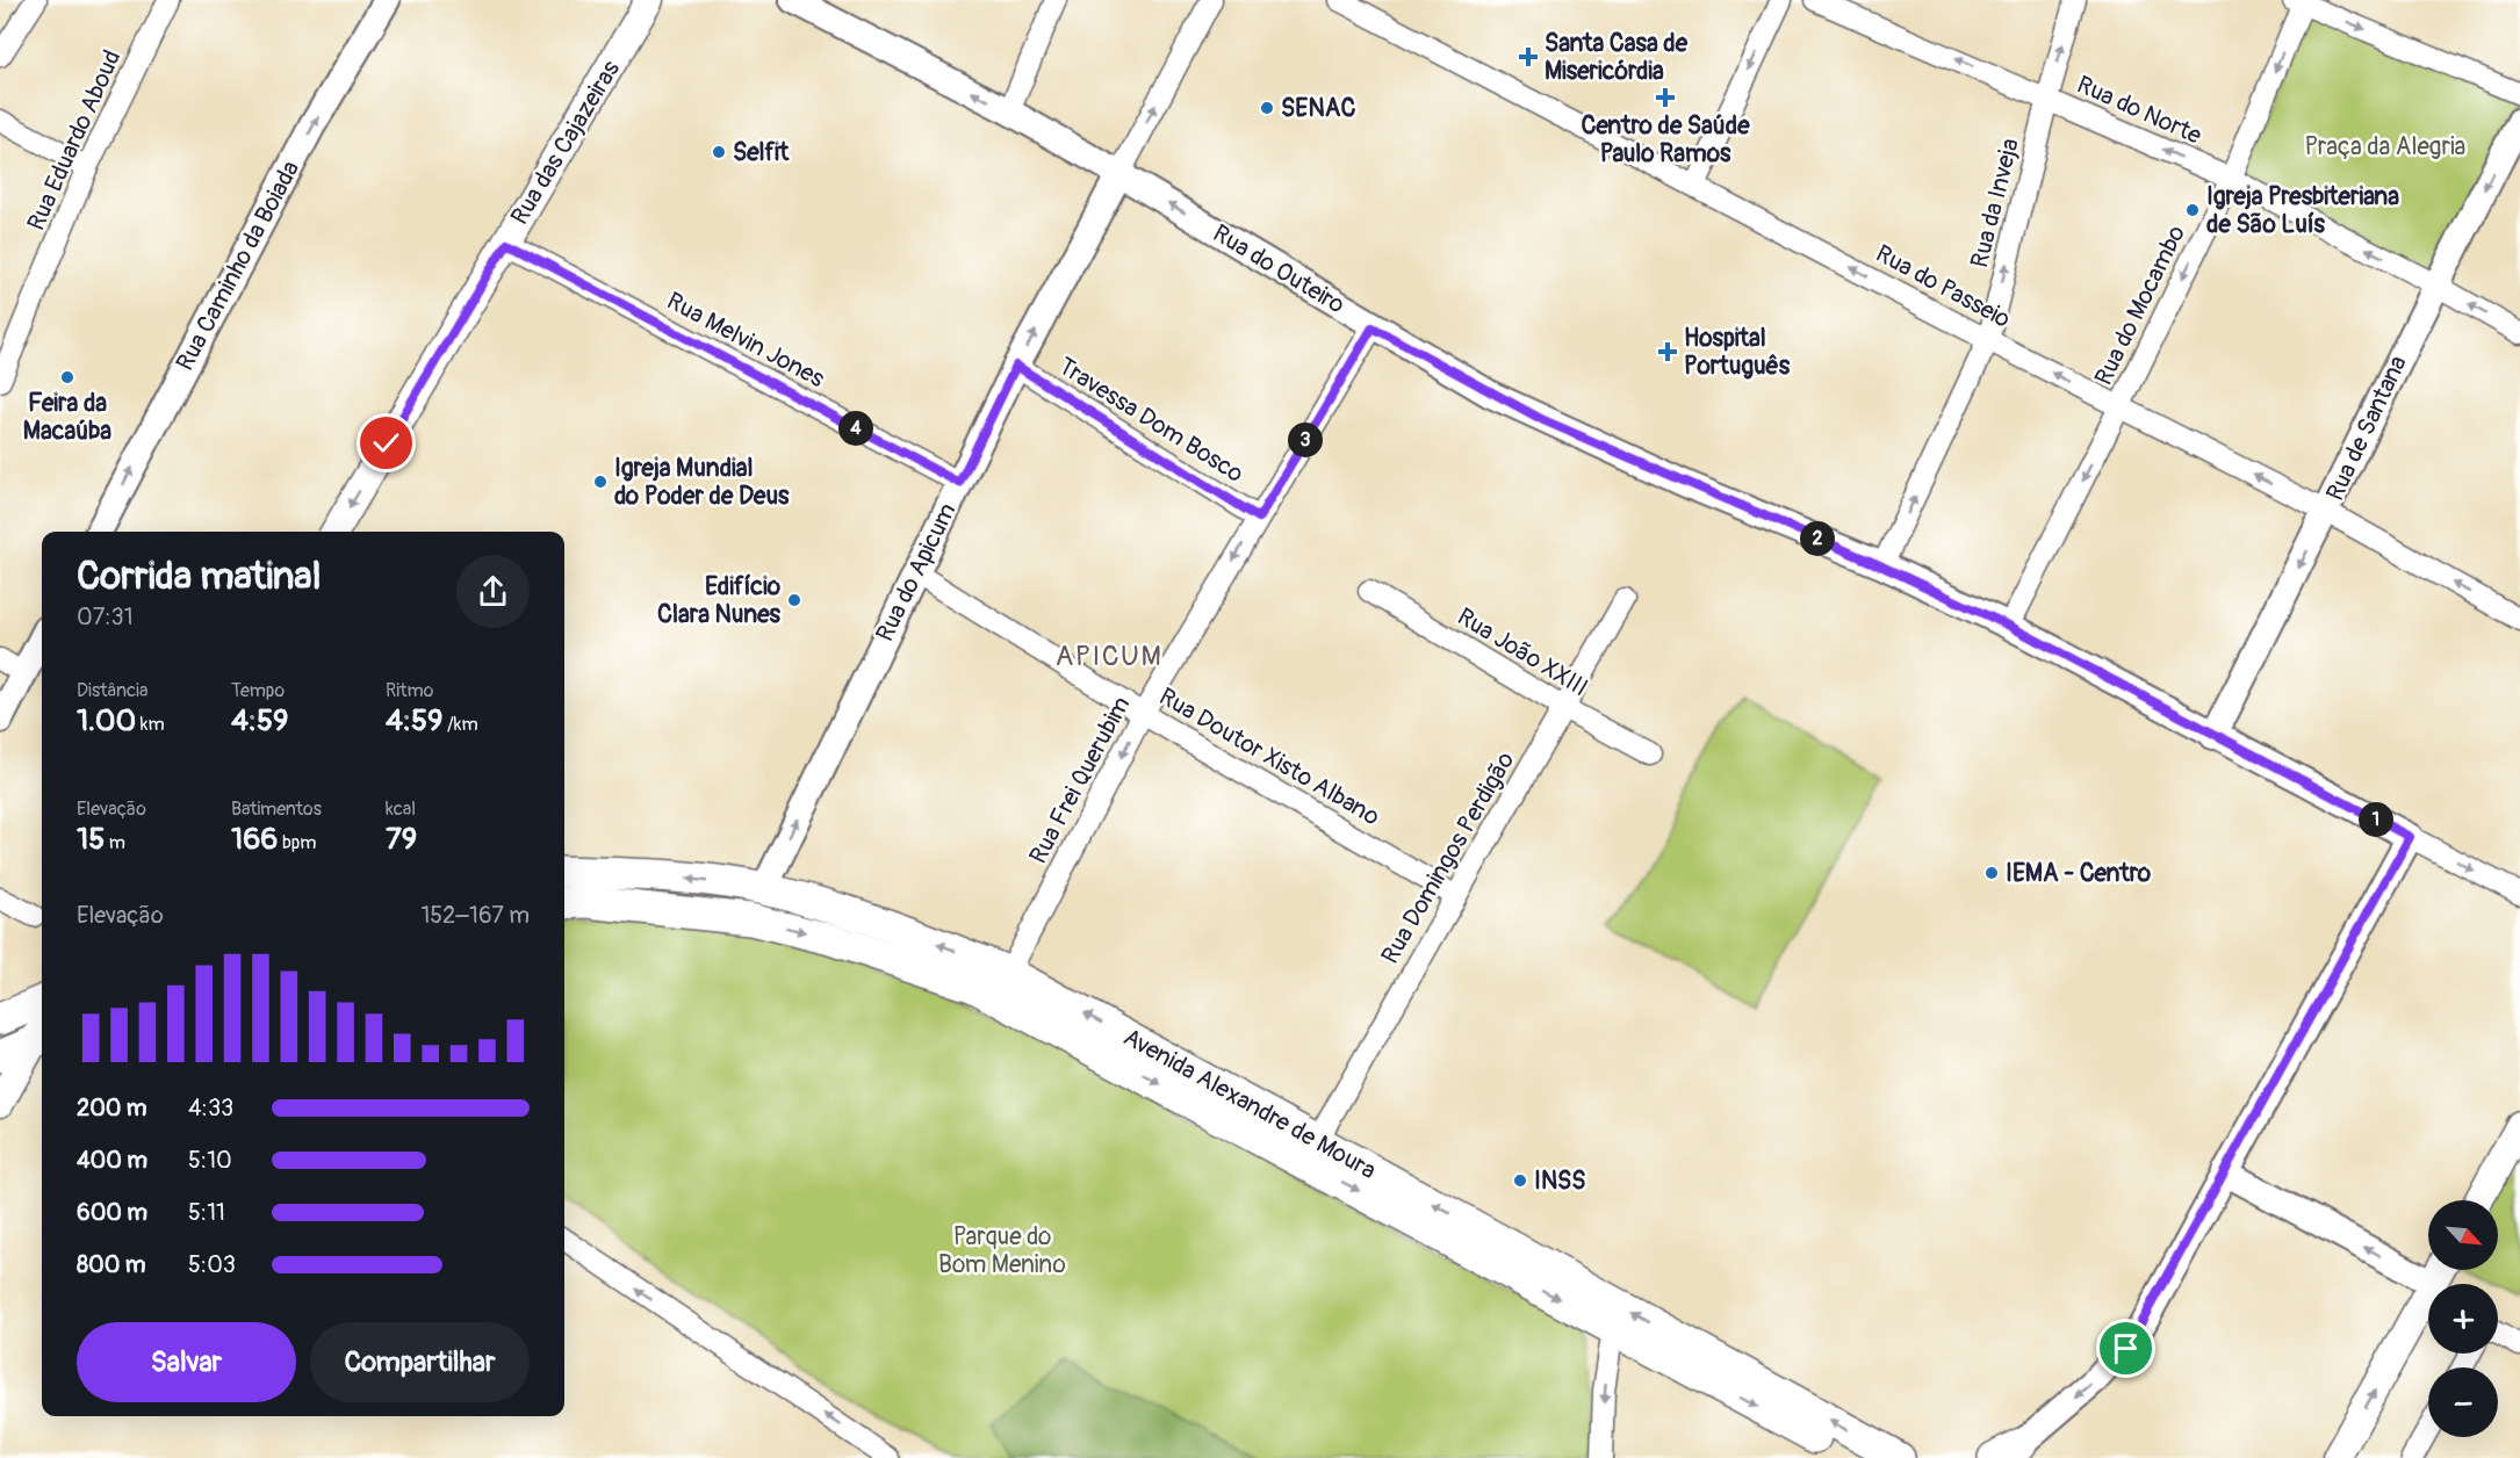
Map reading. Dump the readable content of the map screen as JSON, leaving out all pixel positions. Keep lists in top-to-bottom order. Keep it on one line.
{"streets":{"main road":["Rua das Cajazeiras","Avenida Alexandre de Moura"],"street":["Rua do Norte","Rua Eduardo Aboud","Rua da Inveja","Rua Caminho da Boiada","Rua do Outeiro","Rua do Passeio","Rua do Mocambo","Rua Melvin Jones","Travessa Dom Bosco","Rua de Santana","Rua do Apicum","Rua João XXIII","Rua Doutor Xisto Albano","Rua Frei Querubim","Rua Domingos Perdigão"]},"crossings":[["Rua do Norte","Rua da Inveja"],["Rua do Norte","Rua do Mocambo"],["Rua do Norte","Rua de Santana"],["Rua das Cajazeiras","Rua Melvin Jones"],["Rua da Inveja","Rua do Outeiro"],["Rua da Inveja","Rua do Passeio"],["Rua do Outeiro","Rua do Mocambo"],["Rua do Outeiro","Rua de Santana"],["Rua do Outeiro","Rua do Apicum"],["Rua do Outeiro","Rua Frei Querubim"],["Rua do Passeio","Rua do Mocambo"],["Rua do Passeio","Rua de Santana"],["Rua Melvin Jones","Rua do Apicum"],["Travessa Dom Bosco","Rua do Apicum"],["Travessa Dom Bosco","Rua Frei Querubim"],["Rua do Apicum","Rua Doutor Xisto Albano"],["Rua do Apicum","Avenida Alexandre de Moura"],["Rua João XXIII","Rua Domingos Perdigão"],["Rua Doutor Xisto Albano","Rua Frei Querubim"],["Rua Doutor Xisto Albano","Rua Domingos Perdigão"],["Rua Frei Querubim","Avenida Alexandre de Moura"],["Rua Domingos Perdigão","Avenida Alexandre de Moura"]],"one_way":["Rua do Norte","Rua das Cajazeiras","Rua da Inveja","Rua Caminho da Boiada","Rua do Passeio","Rua do Mocambo","Rua de Santana","Rua do Apicum","Rua Frei Querubim"],"districts":["APICUM"],"parks":["Praça da Alegria","Parque do Bom Menino"],"places":{"health":["Santa Casa de Misericórdia","Centro de Saúde Paulo Ramos","Hospital Português"],"other":["SENAC","Selfit","Igreja Presbiteriana de São Luís","Feira da Macaúba","Igreja Mundial do Poder de Deus","Edifício Clara Nunes","IEMA - Centro","INSS"]},"north":"bottom right","page":{"pins":["4","3","2","1"],"heading":["Corrida matinal","07:31"],"stats":[["Distância","1.00 km"],["Tempo","4:59"],["Ritmo","4:59 /km"],["Elevação","15 m"],["Batimentos","166 bpm"],["kcal","79"]],"chart":["Elevação","152–167 m"],"list":[{"name":"200 m","note":"4:33"},{"name":"400 m","note":"5:10"},{"name":"600 m","note":"5:11"},{"name":"800 m","note":"5:03"}],"map_buttons":["+","−"],"buttons":["Salvar","Compartilhar"]}}
